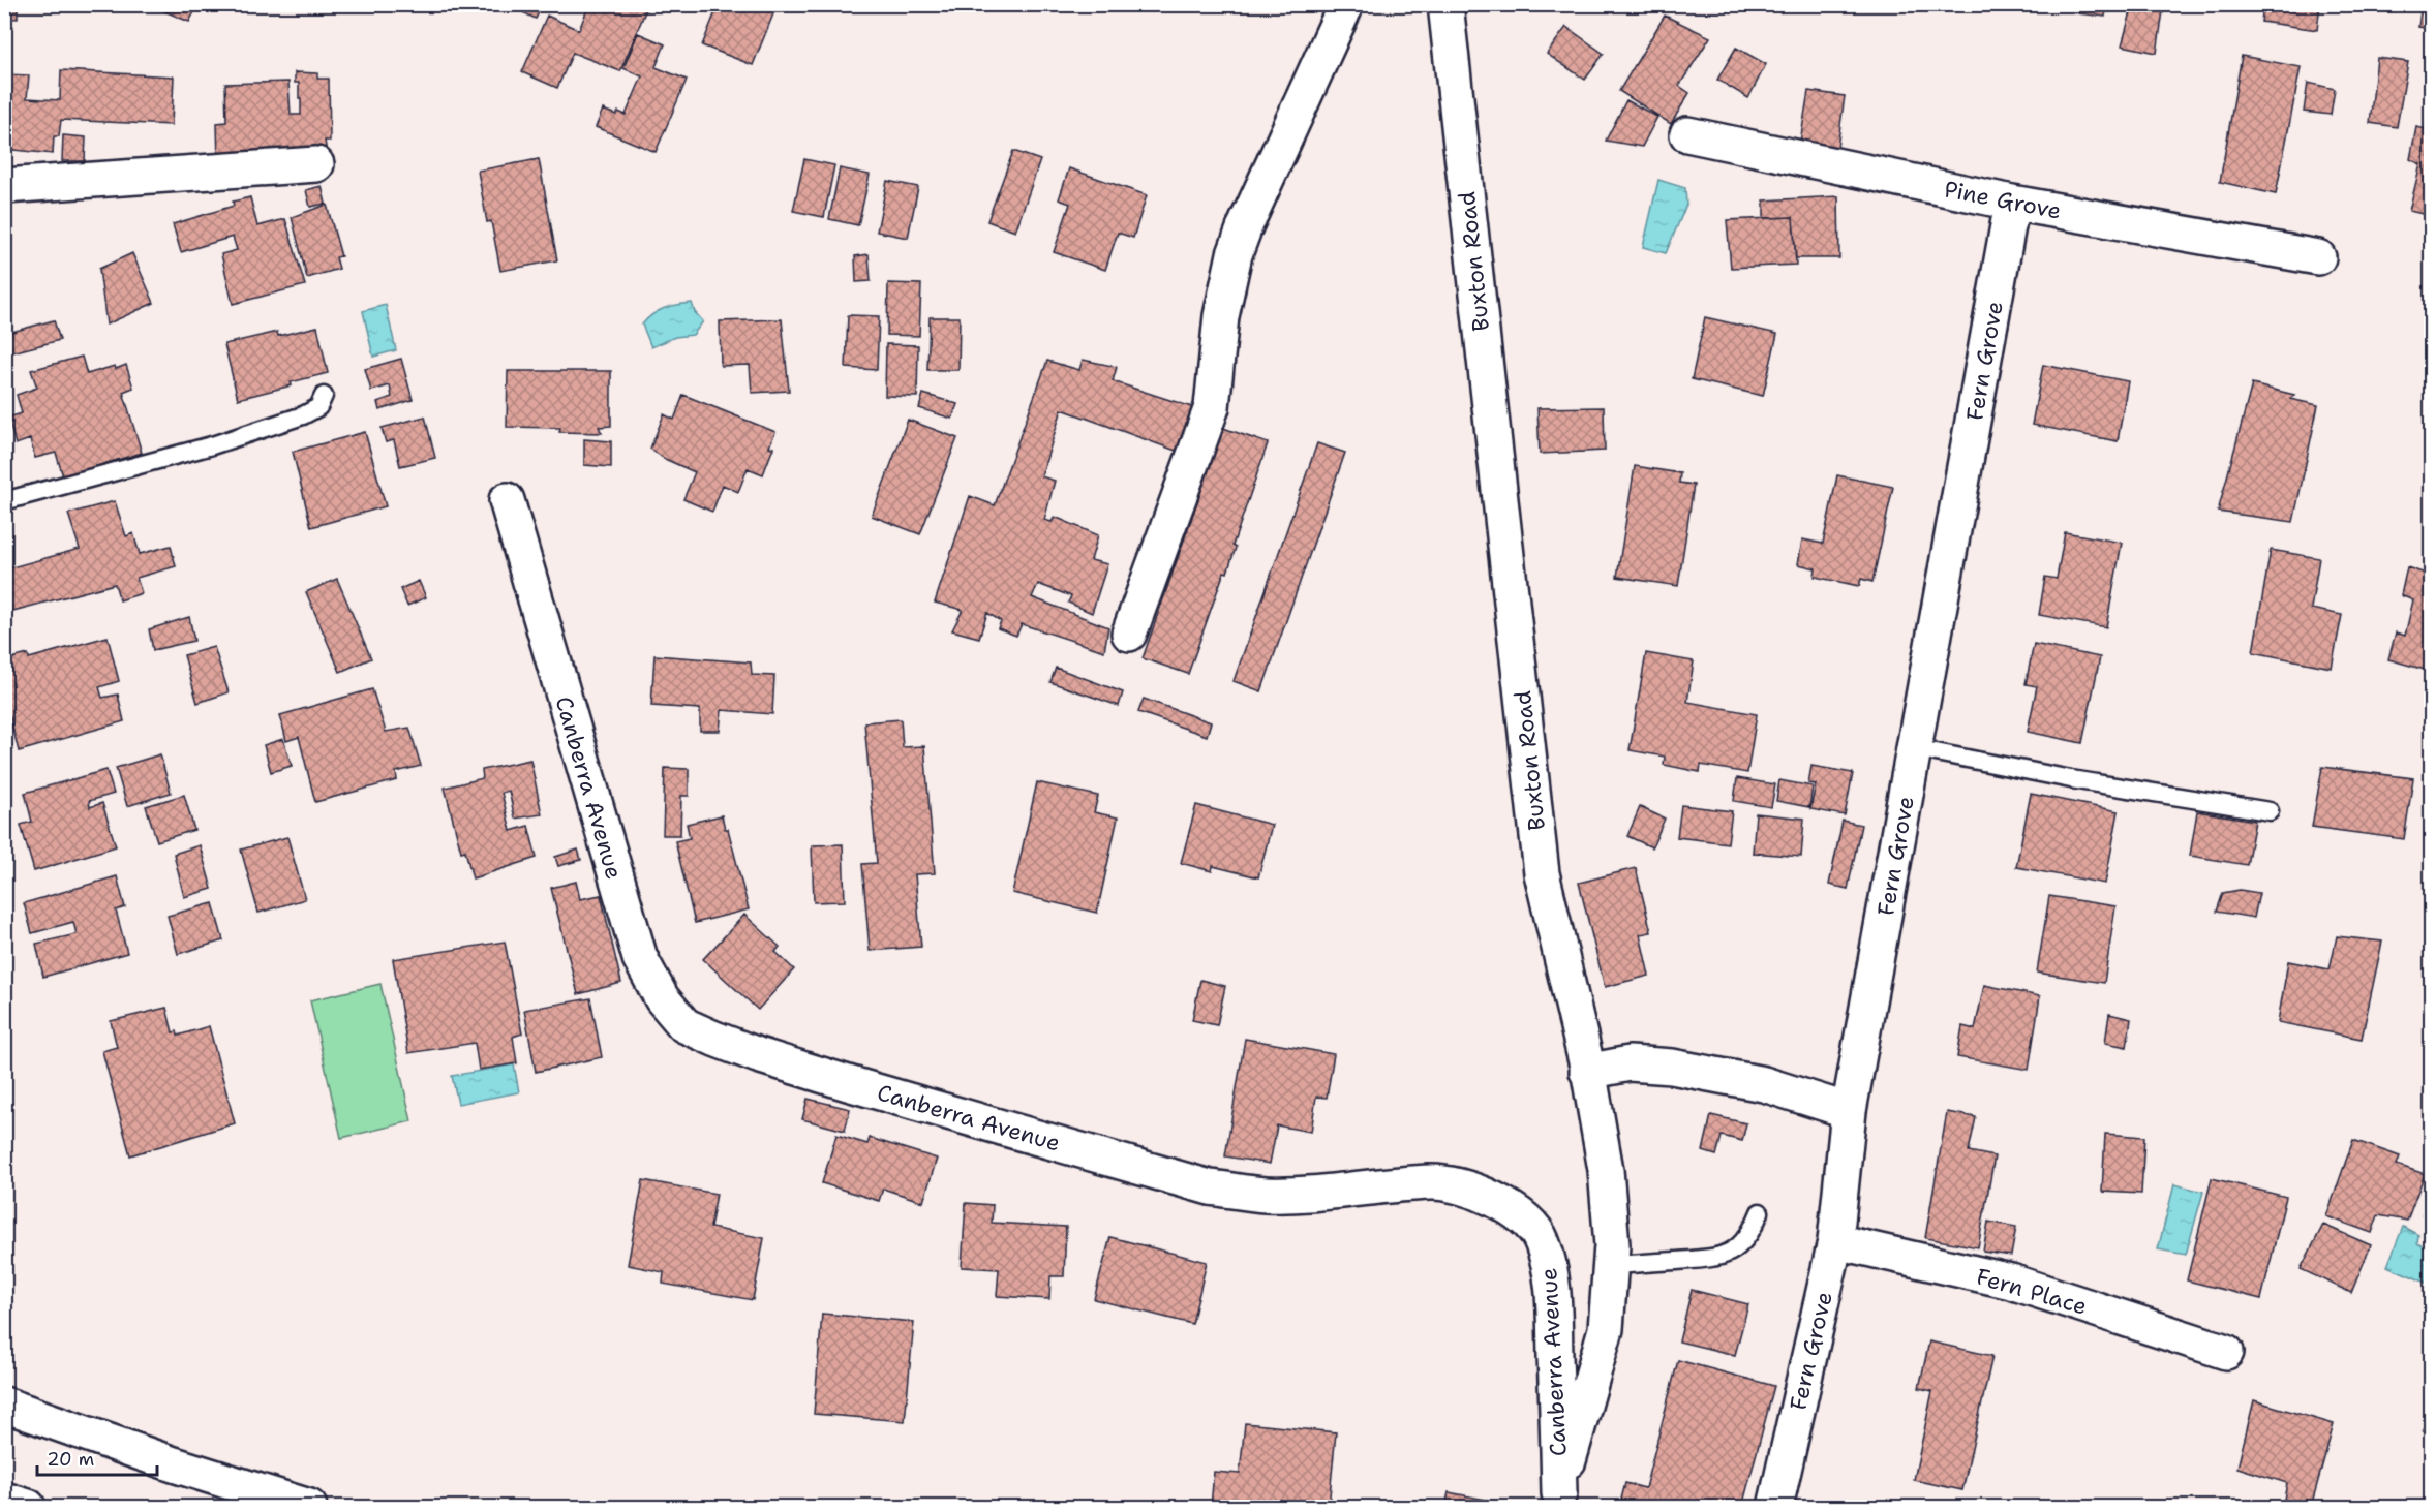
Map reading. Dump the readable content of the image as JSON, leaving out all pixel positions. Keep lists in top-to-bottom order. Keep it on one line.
{"streets":{"street":["Pine Grove","Buxton Road","Fern Grove","Canberra Avenue","Fern Place"]},"crossings":[["Pine Grove","Fern Grove"],["Buxton Road","Canberra Avenue"],["Fern Grove","Fern Place"]],"scale_bar":"20 m"}
